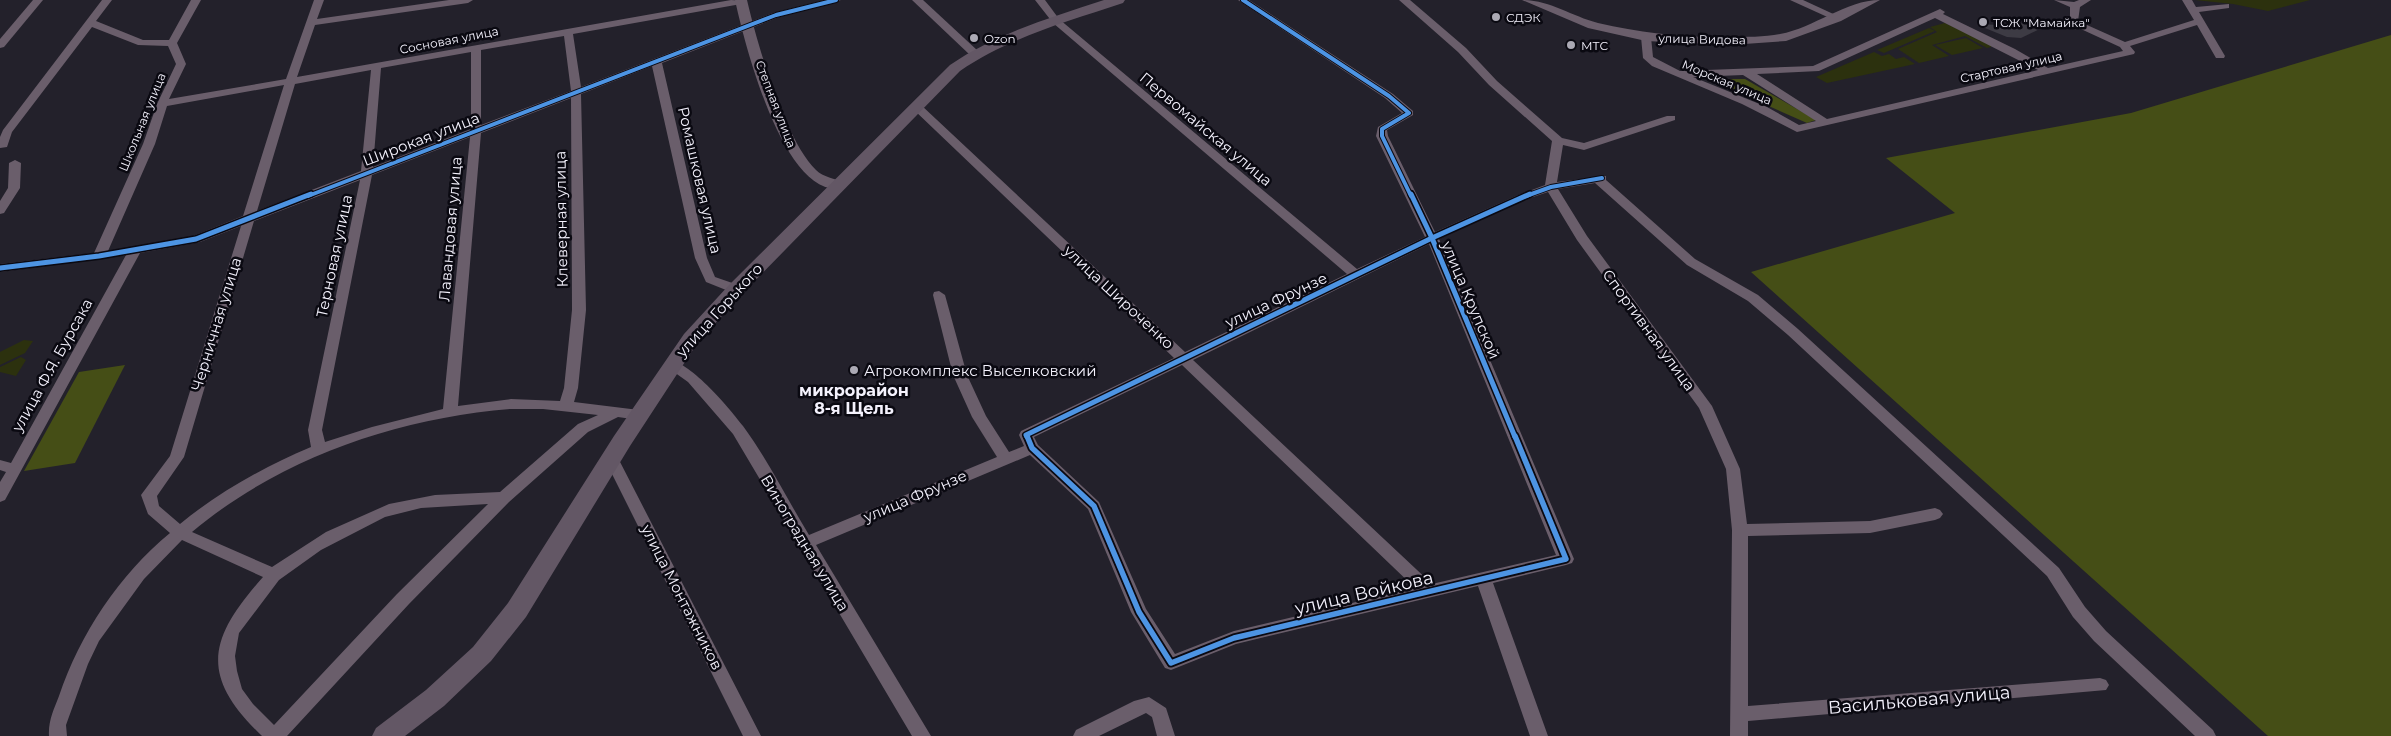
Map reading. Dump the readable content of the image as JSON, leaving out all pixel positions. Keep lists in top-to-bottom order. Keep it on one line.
{"streets":{"main road":["улица Горького"],"street":["улица Видова","Сосновая улица","Стартовая улица","Морская улица","Степная улица","Школьная улица","Первомайская улица","Широкая улица","Ромашковая улица","Клеверная улица","Лавандовая улица","Терновая улица","улица Широченко","улица Фрунзе","улица Крупской","Черничная улица","Спортивная улица","улица Ф.Я. Бурсака","Виноградная улица","улица Войкова","улица Монтажников","Васильковая улица"]},"crossings":[["улица Видова","Морская улица"],["Сосновая улица","Степная улица"],["Сосновая улица","Школьная улица"],["Сосновая улица","Клеверная улица"],["Сосновая улица","Лавандовая улица"],["Сосновая улица","Терновая улица"],["Сосновая улица","Черничная улица"],["Стартовая улица","Морская улица"],["Степная улица","Широкая улица"],["Степная улица","улица Горького"],["Школьная улица","Широкая улица"],["Первомайская улица","улица Фрунзе"],["Первомайская улица","улица Горького"],["Широкая улица","Ромашковая улица"],["Широкая улица","Клеверная улица"],["Широкая улица","Лавандовая улица"],["Широкая улица","Терновая улица"],["Широкая улица","Черничная улица"],["Широкая улица","улица Ф.Я. Бурсака"],["Ромашковая улица","улица Горького"],["улица Широченко","улица Фрунзе"],["улица Широченко","улица Горького"],["улица Широченко","улица Войкова"],["улица Фрунзе","улица Крупской"],["улица Фрунзе","Спортивная улица"],["улица Фрунзе","Виноградная улица"],["улица Фрунзе","улица Войкова"],["улица Крупской","улица Войкова"],["улица Горького","Виноградная улица"],["улица Горького","улица Монтажников"],["Спортивная улица","Васильковая улица"]],"districts":["микрорайон 8-я Щель"],"places":["СДЭК","ТСЖ \"Мамайка\"","Ozon","МТС","Агрокомплекс Выселковский"]}
